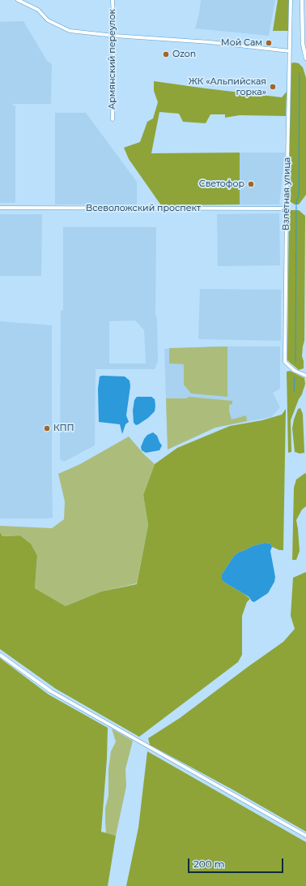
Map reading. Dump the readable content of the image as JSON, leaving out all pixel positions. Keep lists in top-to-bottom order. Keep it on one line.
{"streets":{"street":["Армянский переулок","Взлётная улица","Всеволожский проспект"]},"crossings":[["Взлётная улица","Всеволожский проспект"]],"places":["Мой Сам","Ozon","ЖК «Альпийская горка»","Светофор","КПП"],"scale_bar":"200 m"}
